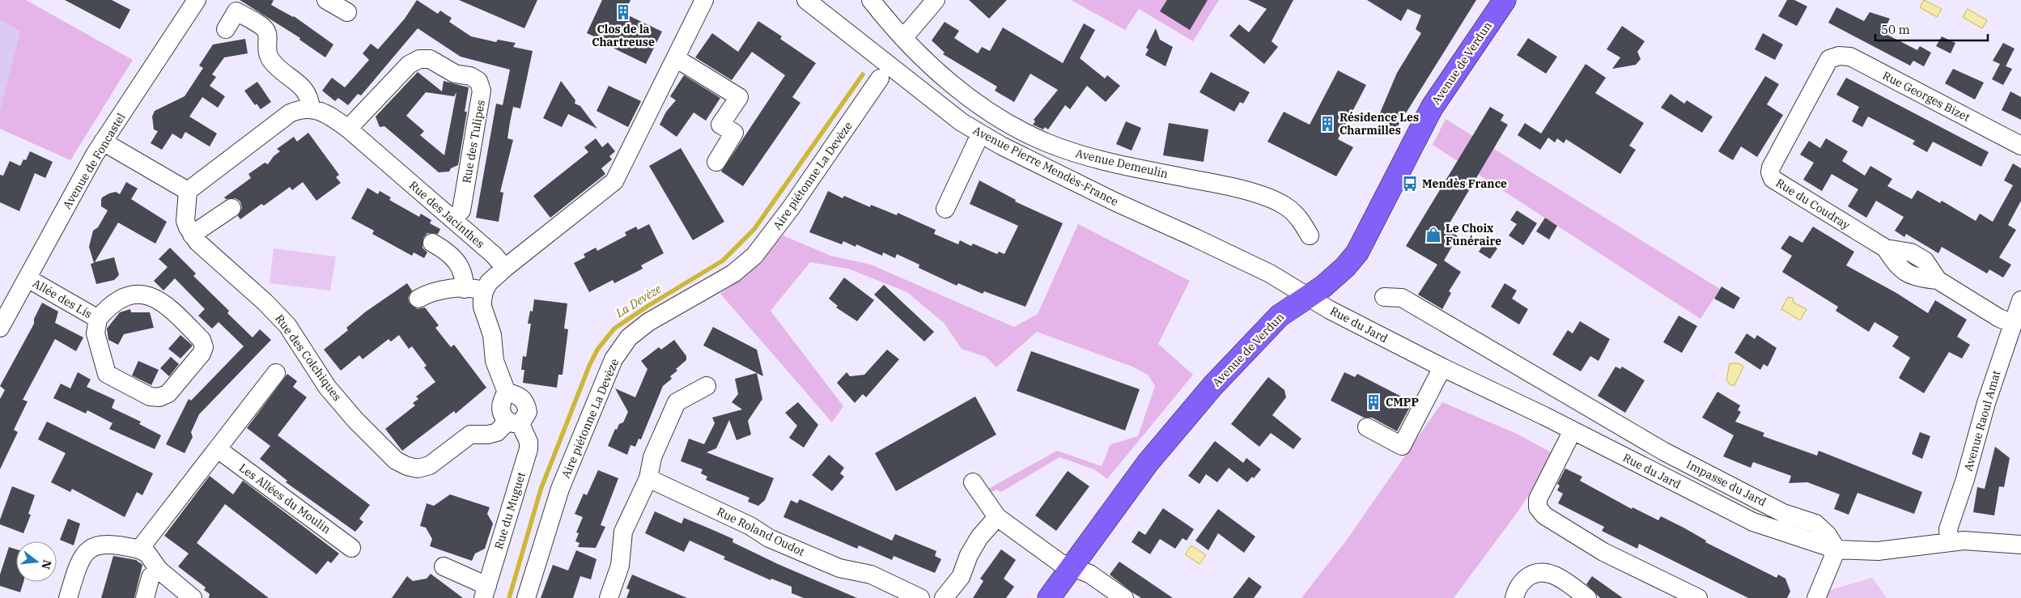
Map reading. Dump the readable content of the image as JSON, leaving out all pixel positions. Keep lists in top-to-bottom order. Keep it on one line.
{"streets":{"main road":["Avenue de Verdun"],"street":["Rue Georges Bizet","Rue des Tulipes","Avenue de Foncastel","Avenue Demeulin","Avenue Pierre Mendès-France","Aire piétonne La Devèze","Rue du Coudray","Rue des Jacinthes","Allée des Lis","Rue du Jard","Rue des Colchiques","Avenue Raoul Amat","Impasse du Jard","Les Allées du Moulin","Rue du Muguet","Rue Roland Oudot"]},"crossings":[["Avenue de Verdun","Avenue Pierre Mendès-France"],["Avenue de Verdun","Rue du Jard"],["Rue Georges Bizet","Rue du Coudray"],["Rue des Tulipes","Rue des Jacinthes"],["Avenue de Foncastel","Allée des Lis"],["Avenue Pierre Mendès-France","Rue du Jard"],["Rue du Coudray","Avenue Raoul Amat"],["Rue du Jard","Avenue Raoul Amat"],["Rue du Jard","Impasse du Jard"],["Rue des Colchiques","Rue du Muguet"]],"water":["La Devèze"],"places":{"building":["Clos de la Chartreuse","Résidence Les Charmilles","CMPP"],"bus stop":["Mendès France"],"shop":["Le Choix Funéraire"]},"scale_bar":"50 m","north":"right"}
